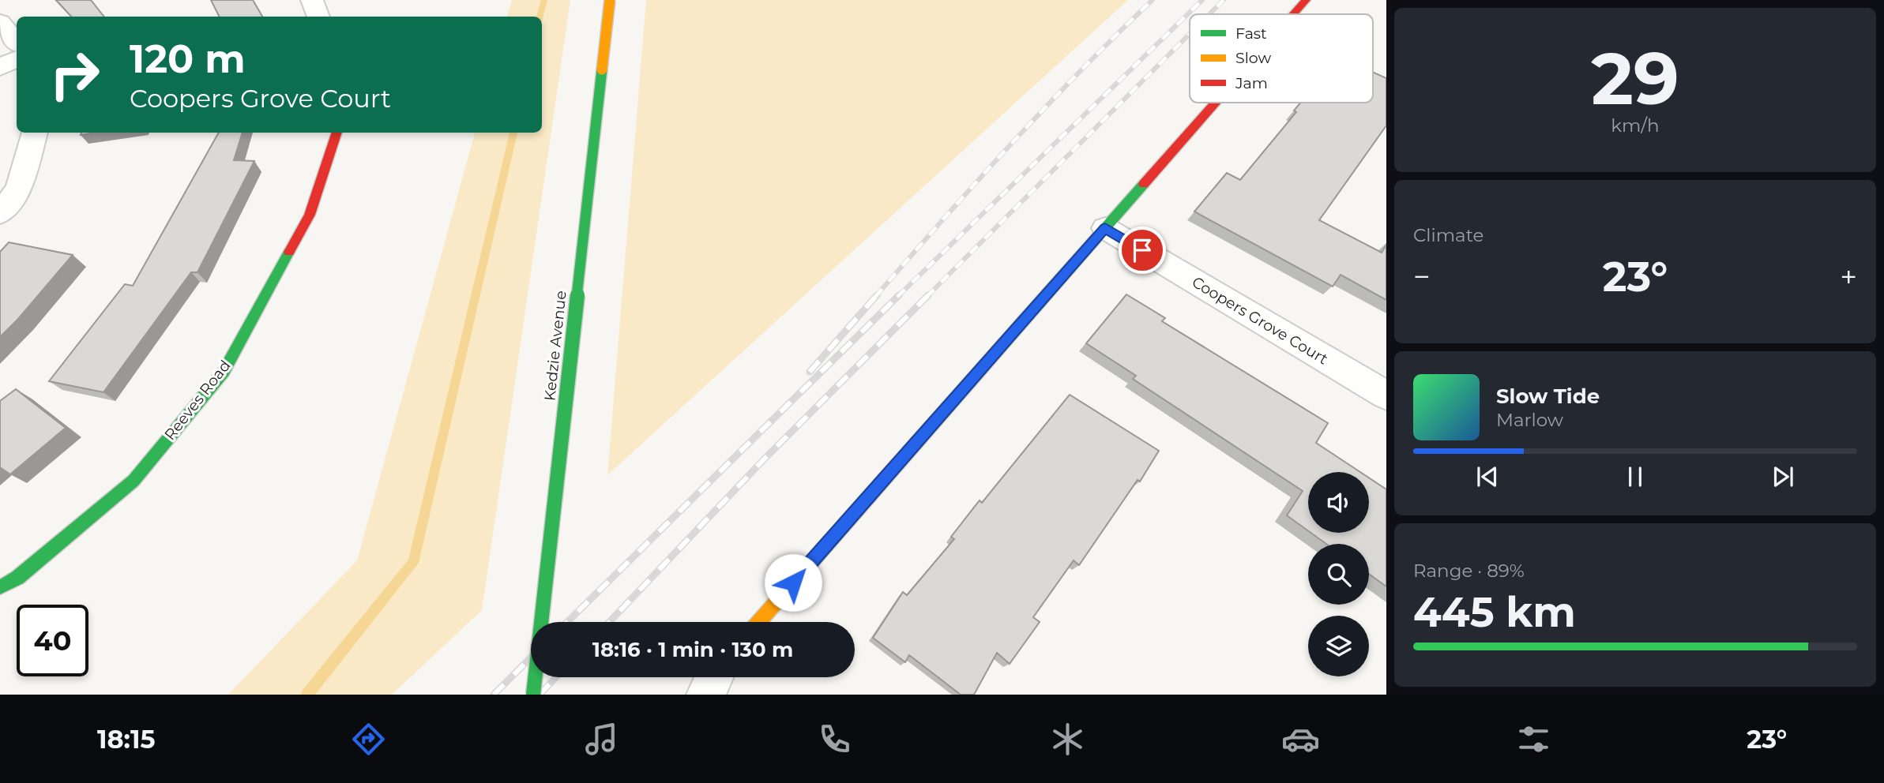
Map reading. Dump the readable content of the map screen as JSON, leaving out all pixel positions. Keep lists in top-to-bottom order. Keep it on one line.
{"streets":{"street":["Coopers Grove Court","Kedzie Avenue","Reeves Road"]},"legend":["Fast","Slow","Jam"],"page":{"tile":[["29","km/h"],"Climate",["Range · 89%","445 km"]],"turn":["120 m","Coopers Grove Court"],"heat":["−","23°","+"],"song":["Slow Tide","Marlow"],"limit":"40","trip":"18:16 · 1 min · 130 m","tabs":["18:15","23°"]}}
